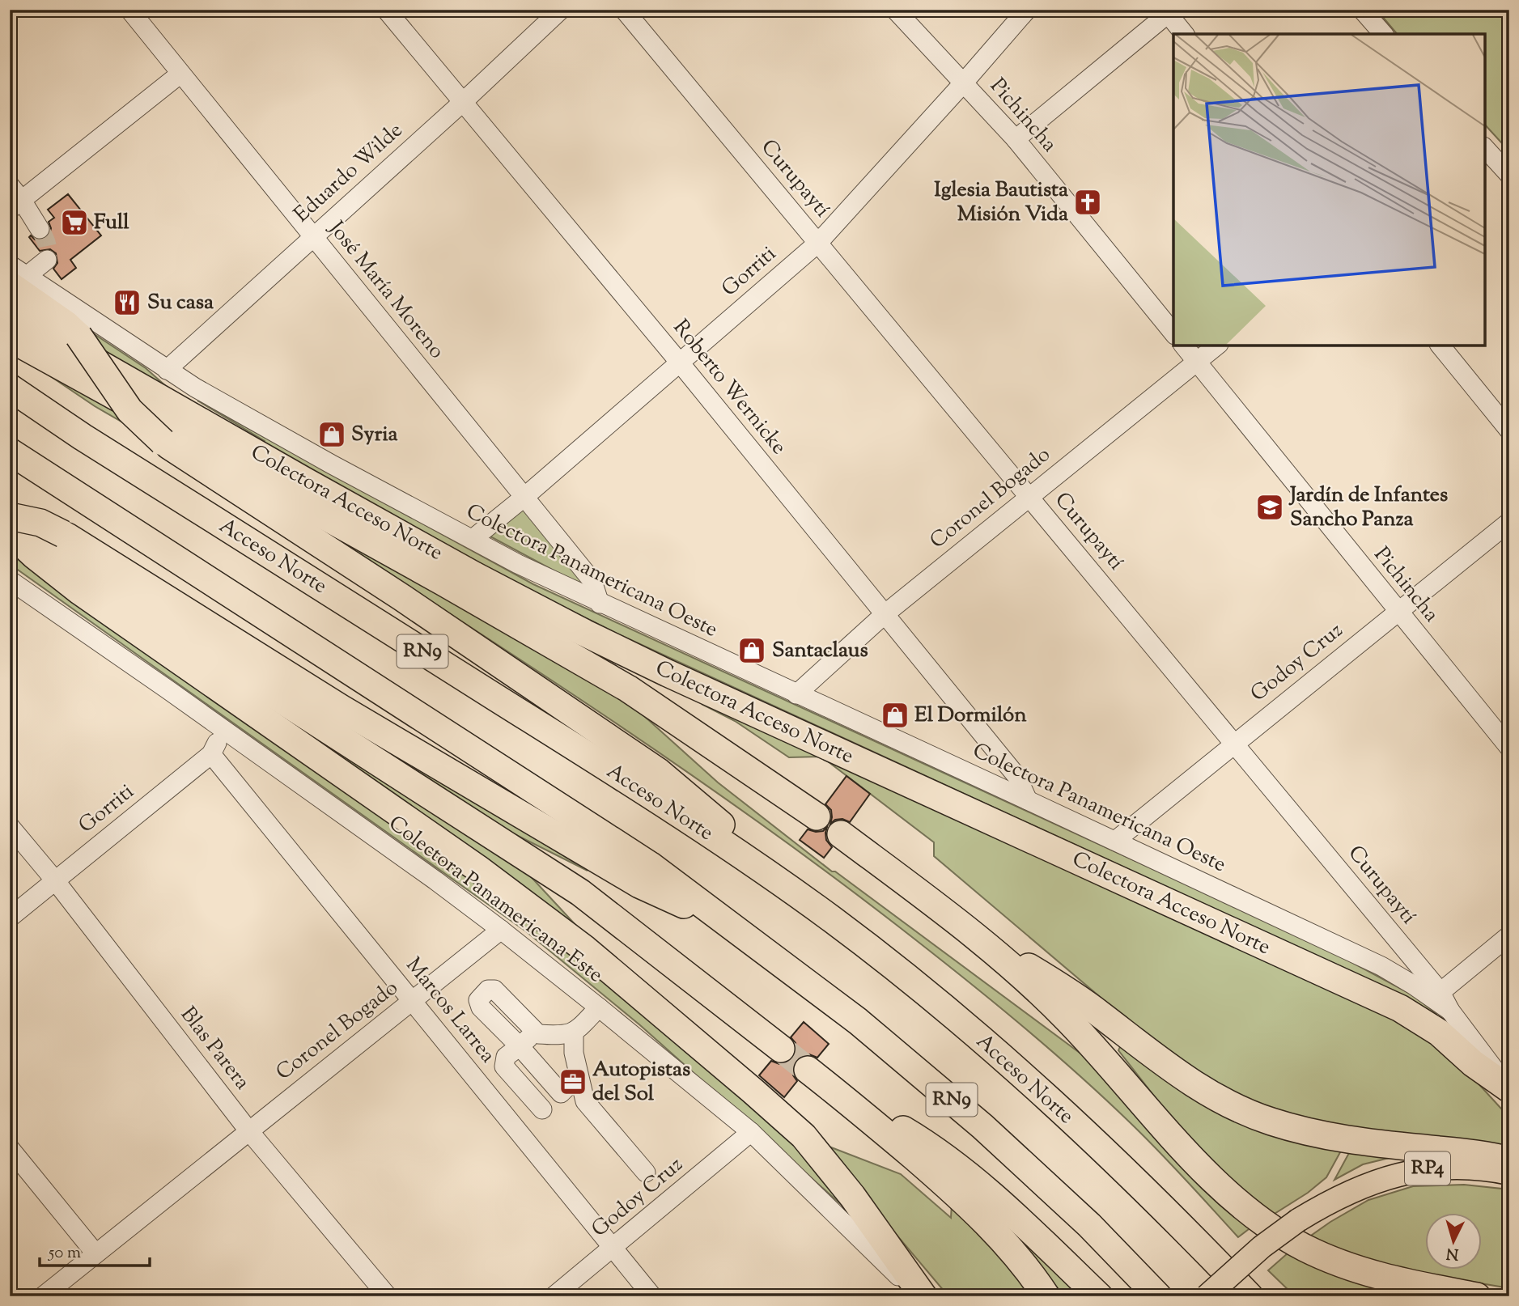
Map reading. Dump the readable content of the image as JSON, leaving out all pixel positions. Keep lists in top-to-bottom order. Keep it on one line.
{"streets":{"highway":["Colectora Acceso Norte","Acceso Norte","RN9"],"main road":["RP4"],"street":["Pichincha","Eduardo Wilde","Curupaytí","Gorriti","José María Moreno","Roberto Wernicke","Coronel Bogado","Colectora Panamericana Oeste","Godoy Cruz","Colectora Panamericana Este","Marcos Larrea","Blas Parera"]},"crossings":[["Pichincha","Gorriti"],["Pichincha","Coronel Bogado"],["Pichincha","Godoy Cruz"],["Eduardo Wilde","José María Moreno"],["Eduardo Wilde","Roberto Wernicke"],["Eduardo Wilde","Colectora Panamericana Oeste"],["Curupaytí","Gorriti"],["Curupaytí","Coronel Bogado"],["Curupaytí","Colectora Acceso Norte"],["Curupaytí","Colectora Panamericana Oeste"],["Curupaytí","Godoy Cruz"],["Gorriti","José María Moreno"],["Gorriti","Roberto Wernicke"],["Gorriti","Colectora Panamericana Oeste"],["Gorriti","Colectora Panamericana Este"],["Gorriti","Marcos Larrea"],["Gorriti","Blas Parera"],["José María Moreno","Colectora Panamericana Oeste"],["Roberto Wernicke","Coronel Bogado"],["Roberto Wernicke","Colectora Panamericana Oeste"],["Coronel Bogado","Colectora Panamericana Oeste"],["Coronel Bogado","Colectora Panamericana Este"],["Coronel Bogado","Marcos Larrea"],["Coronel Bogado","Blas Parera"],["Colectora Panamericana Oeste","Godoy Cruz"],["Godoy Cruz","Colectora Panamericana Este"],["Godoy Cruz","Marcos Larrea"]],"places":{"church":["Iglesia Bautista Misión Vida"],"supermarket":["Full"],"restaurant":["Su casa"],"shop":["Syria","Santaclaus","El Dormilón"],"school or university":["Jardín de Infantes Sancho Panza"],"office":["Autopistas del Sol"]},"scale_bar":"50 m","north":"bottom"}
